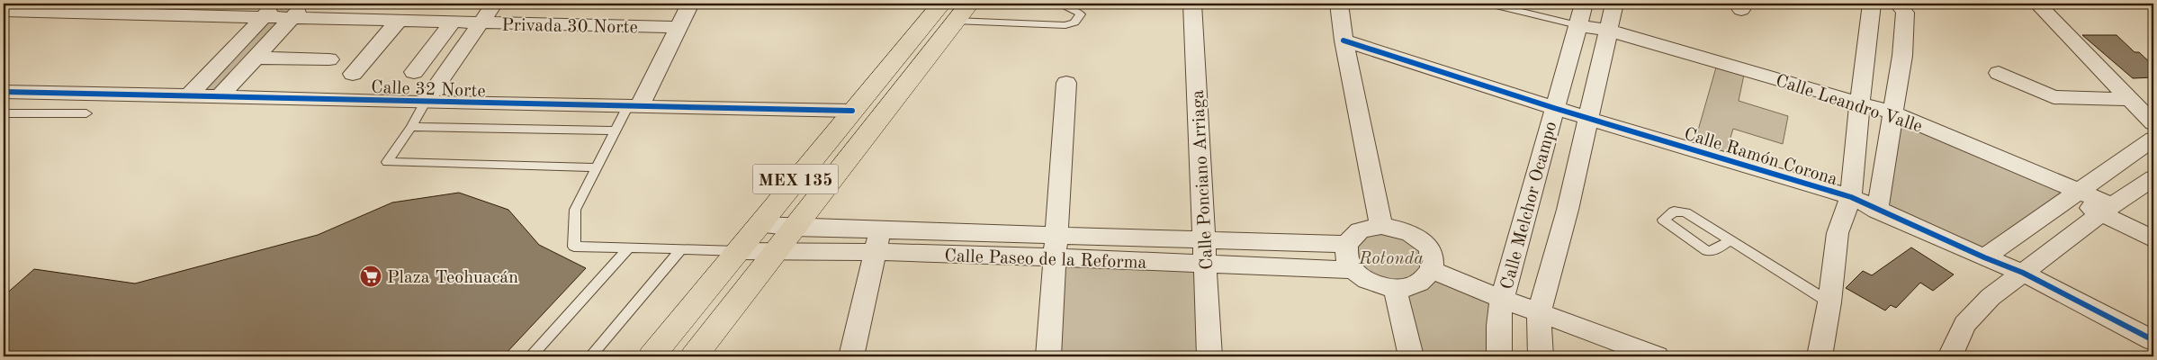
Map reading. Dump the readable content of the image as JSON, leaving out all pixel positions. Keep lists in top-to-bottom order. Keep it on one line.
{"streets":{"main road":["MEX 135"],"street":["Privada 30 Norte","Calle 32 Norte","Calle Leandro Valle","Calle Ramón Corona","Calle Ponciano Arriaga","Calle Melchor Ocampo","Calle Paseo de la Reforma"]},"crossings":[["Calle 32 Norte","MEX 135"],["Calle Leandro Valle","Calle Melchor Ocampo"],["Calle Ramón Corona","Calle Melchor Ocampo"],["MEX 135","Calle Paseo de la Reforma"],["Calle Ponciano Arriaga","Calle Paseo de la Reforma"]],"parks":["Rotonda"],"places":{"supermarket":["Plaza Teohuacán"]}}
